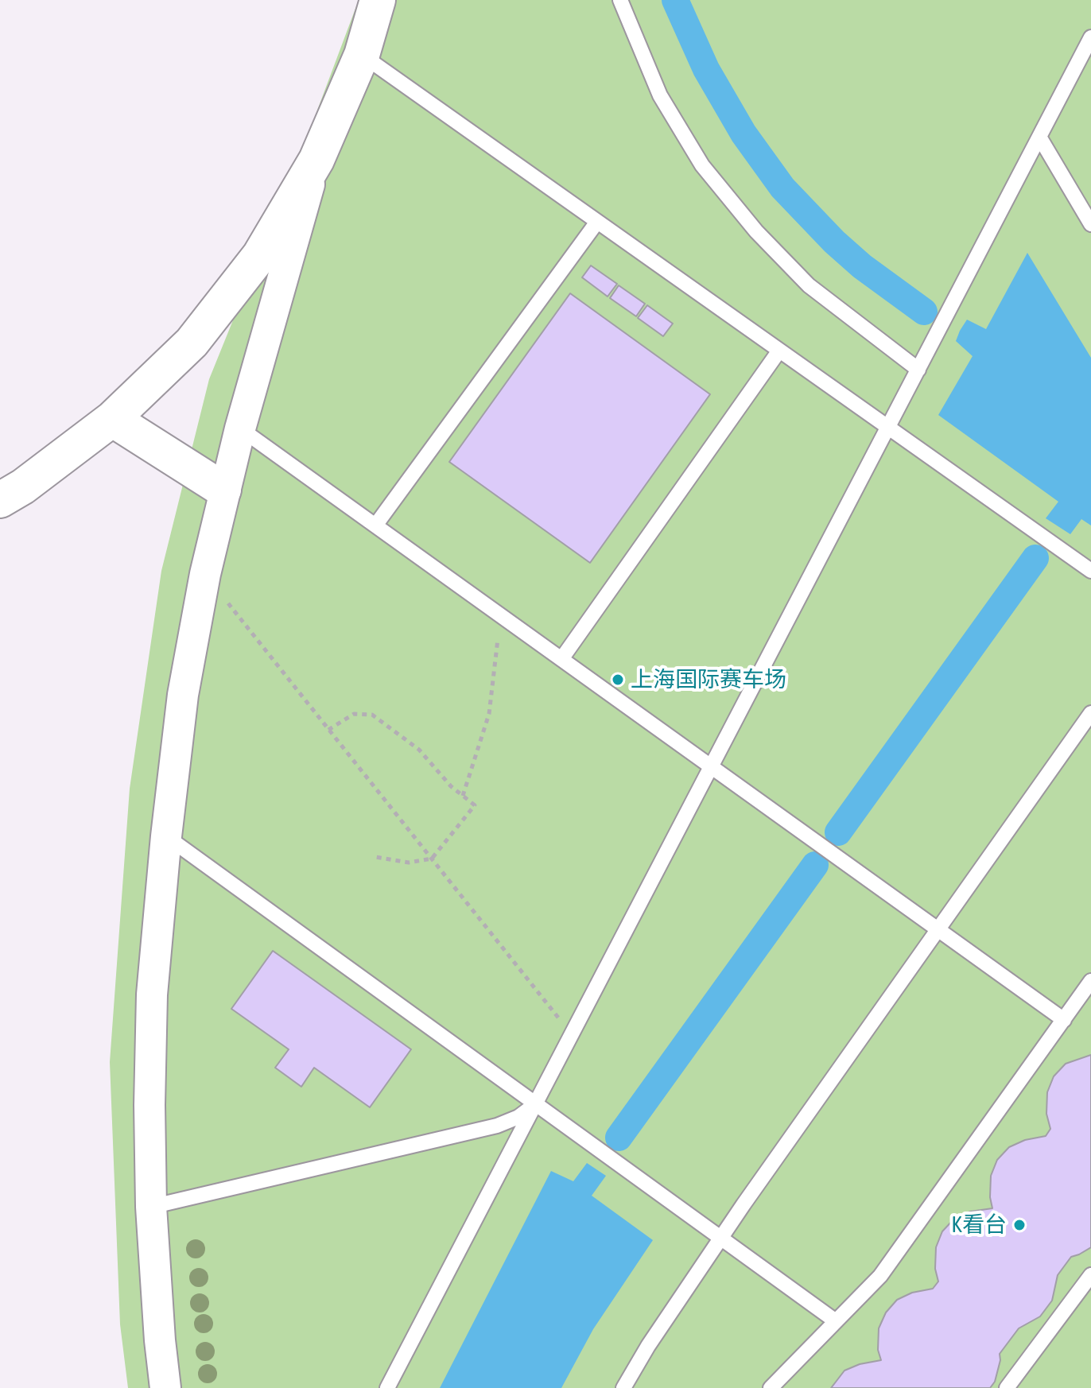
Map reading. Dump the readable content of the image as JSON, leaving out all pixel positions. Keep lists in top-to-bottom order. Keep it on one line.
{"places":["上海国际赛车场","K看台"]}
